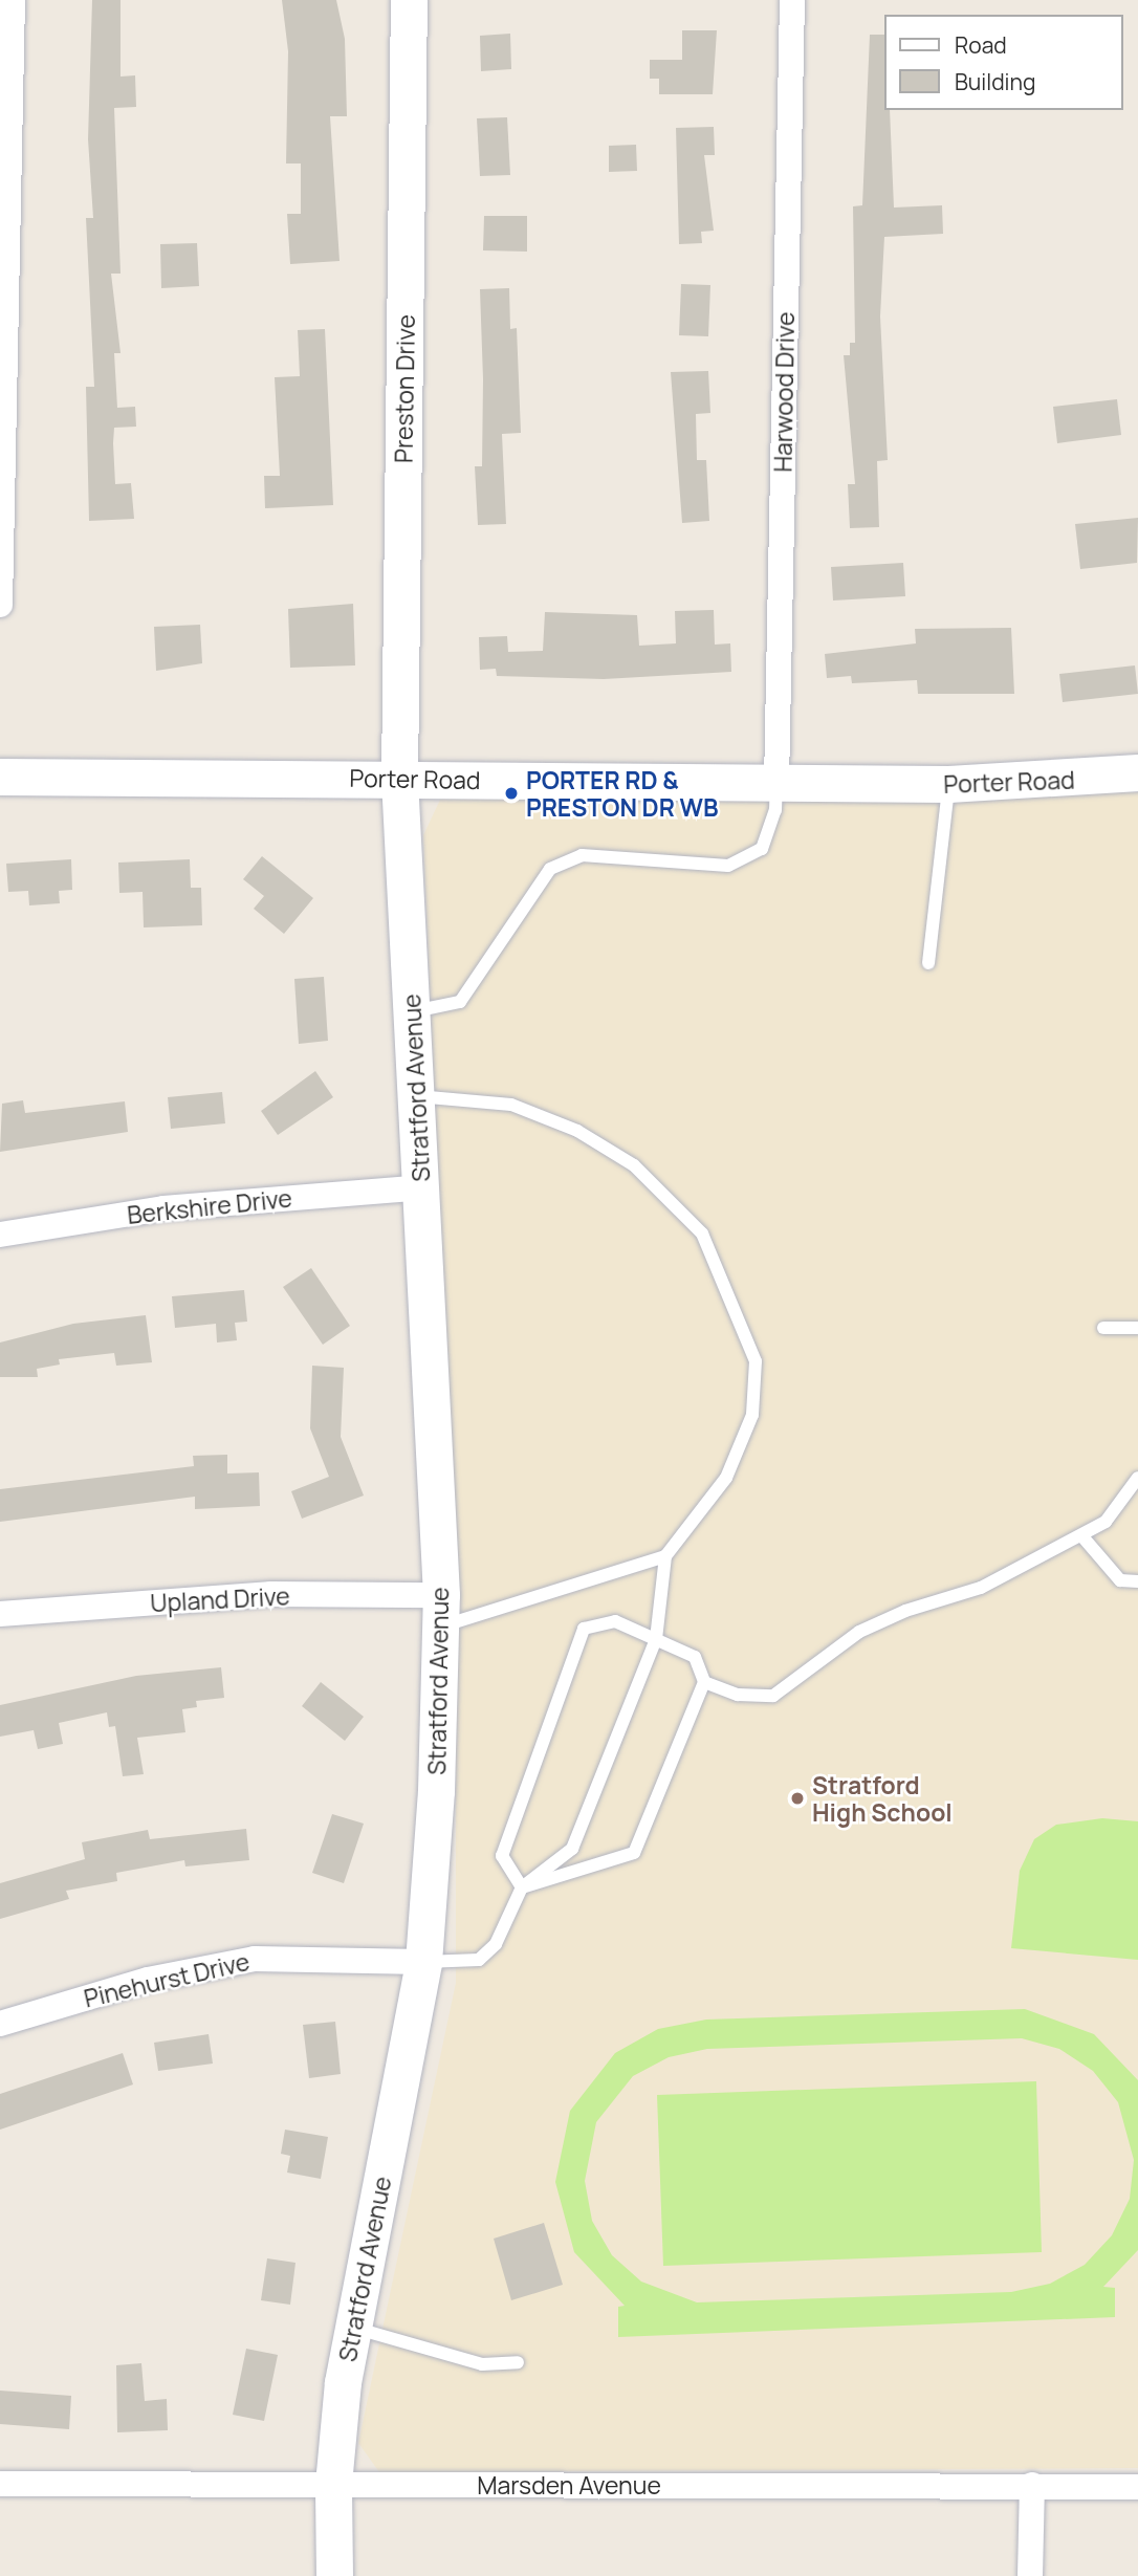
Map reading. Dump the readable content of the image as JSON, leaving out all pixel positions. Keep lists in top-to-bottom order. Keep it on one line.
{"streets":{"street":["Preston Drive","Harwood Drive","Porter Road","Stratford Avenue","Berkshire Drive","Upland Drive","Pinehurst Drive","Marsden Avenue"]},"crossings":[["Preston Drive","Porter Road"],["Preston Drive","Stratford Avenue"],["Harwood Drive","Porter Road"],["Porter Road","Stratford Avenue"],["Stratford Avenue","Berkshire Drive"],["Stratford Avenue","Upland Drive"],["Stratford Avenue","Pinehurst Drive"],["Stratford Avenue","Marsden Avenue"]],"places":["PORTER RD & PRESTON DR WB","Stratford High School"],"legend":["Road","Building"]}
